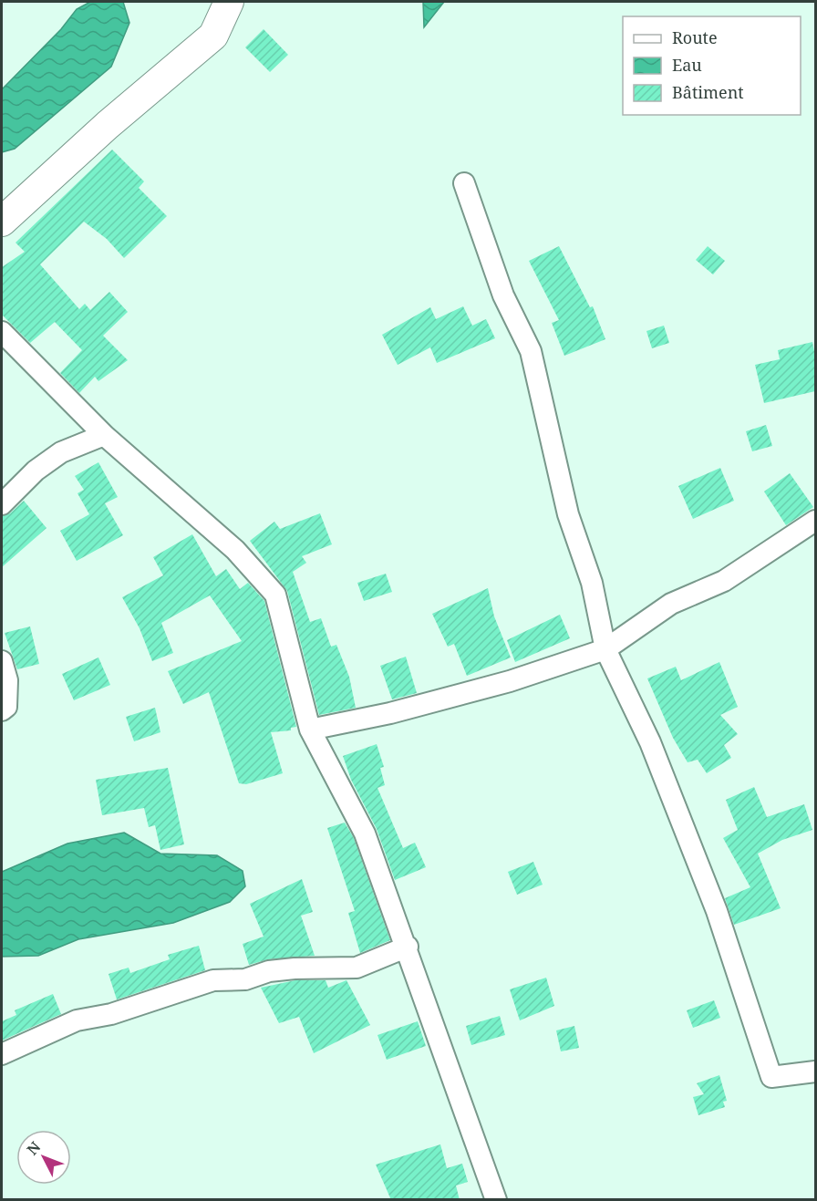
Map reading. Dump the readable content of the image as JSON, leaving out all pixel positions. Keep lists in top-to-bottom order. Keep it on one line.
{"legend":["Route","Eau","Bâtiment"],"north":"top left"}
